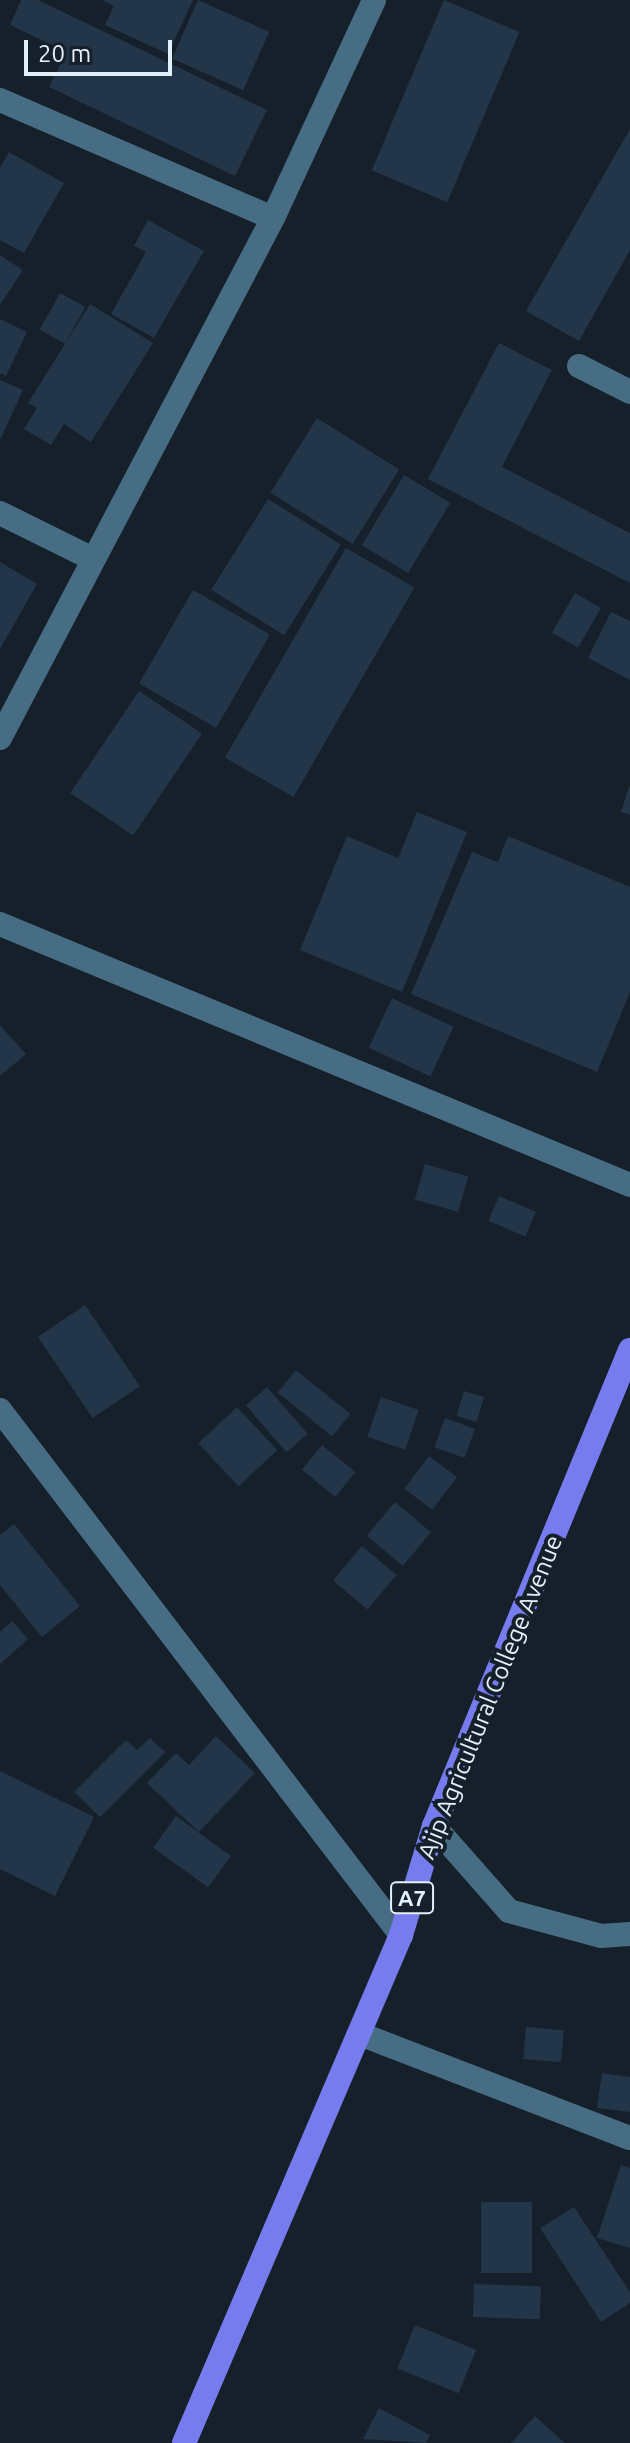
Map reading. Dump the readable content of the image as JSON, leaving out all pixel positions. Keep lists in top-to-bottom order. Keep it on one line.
{"streets":{"main road":["Ajip Agricultural College Avenue","A7"]},"scale_bar":"20 m"}
